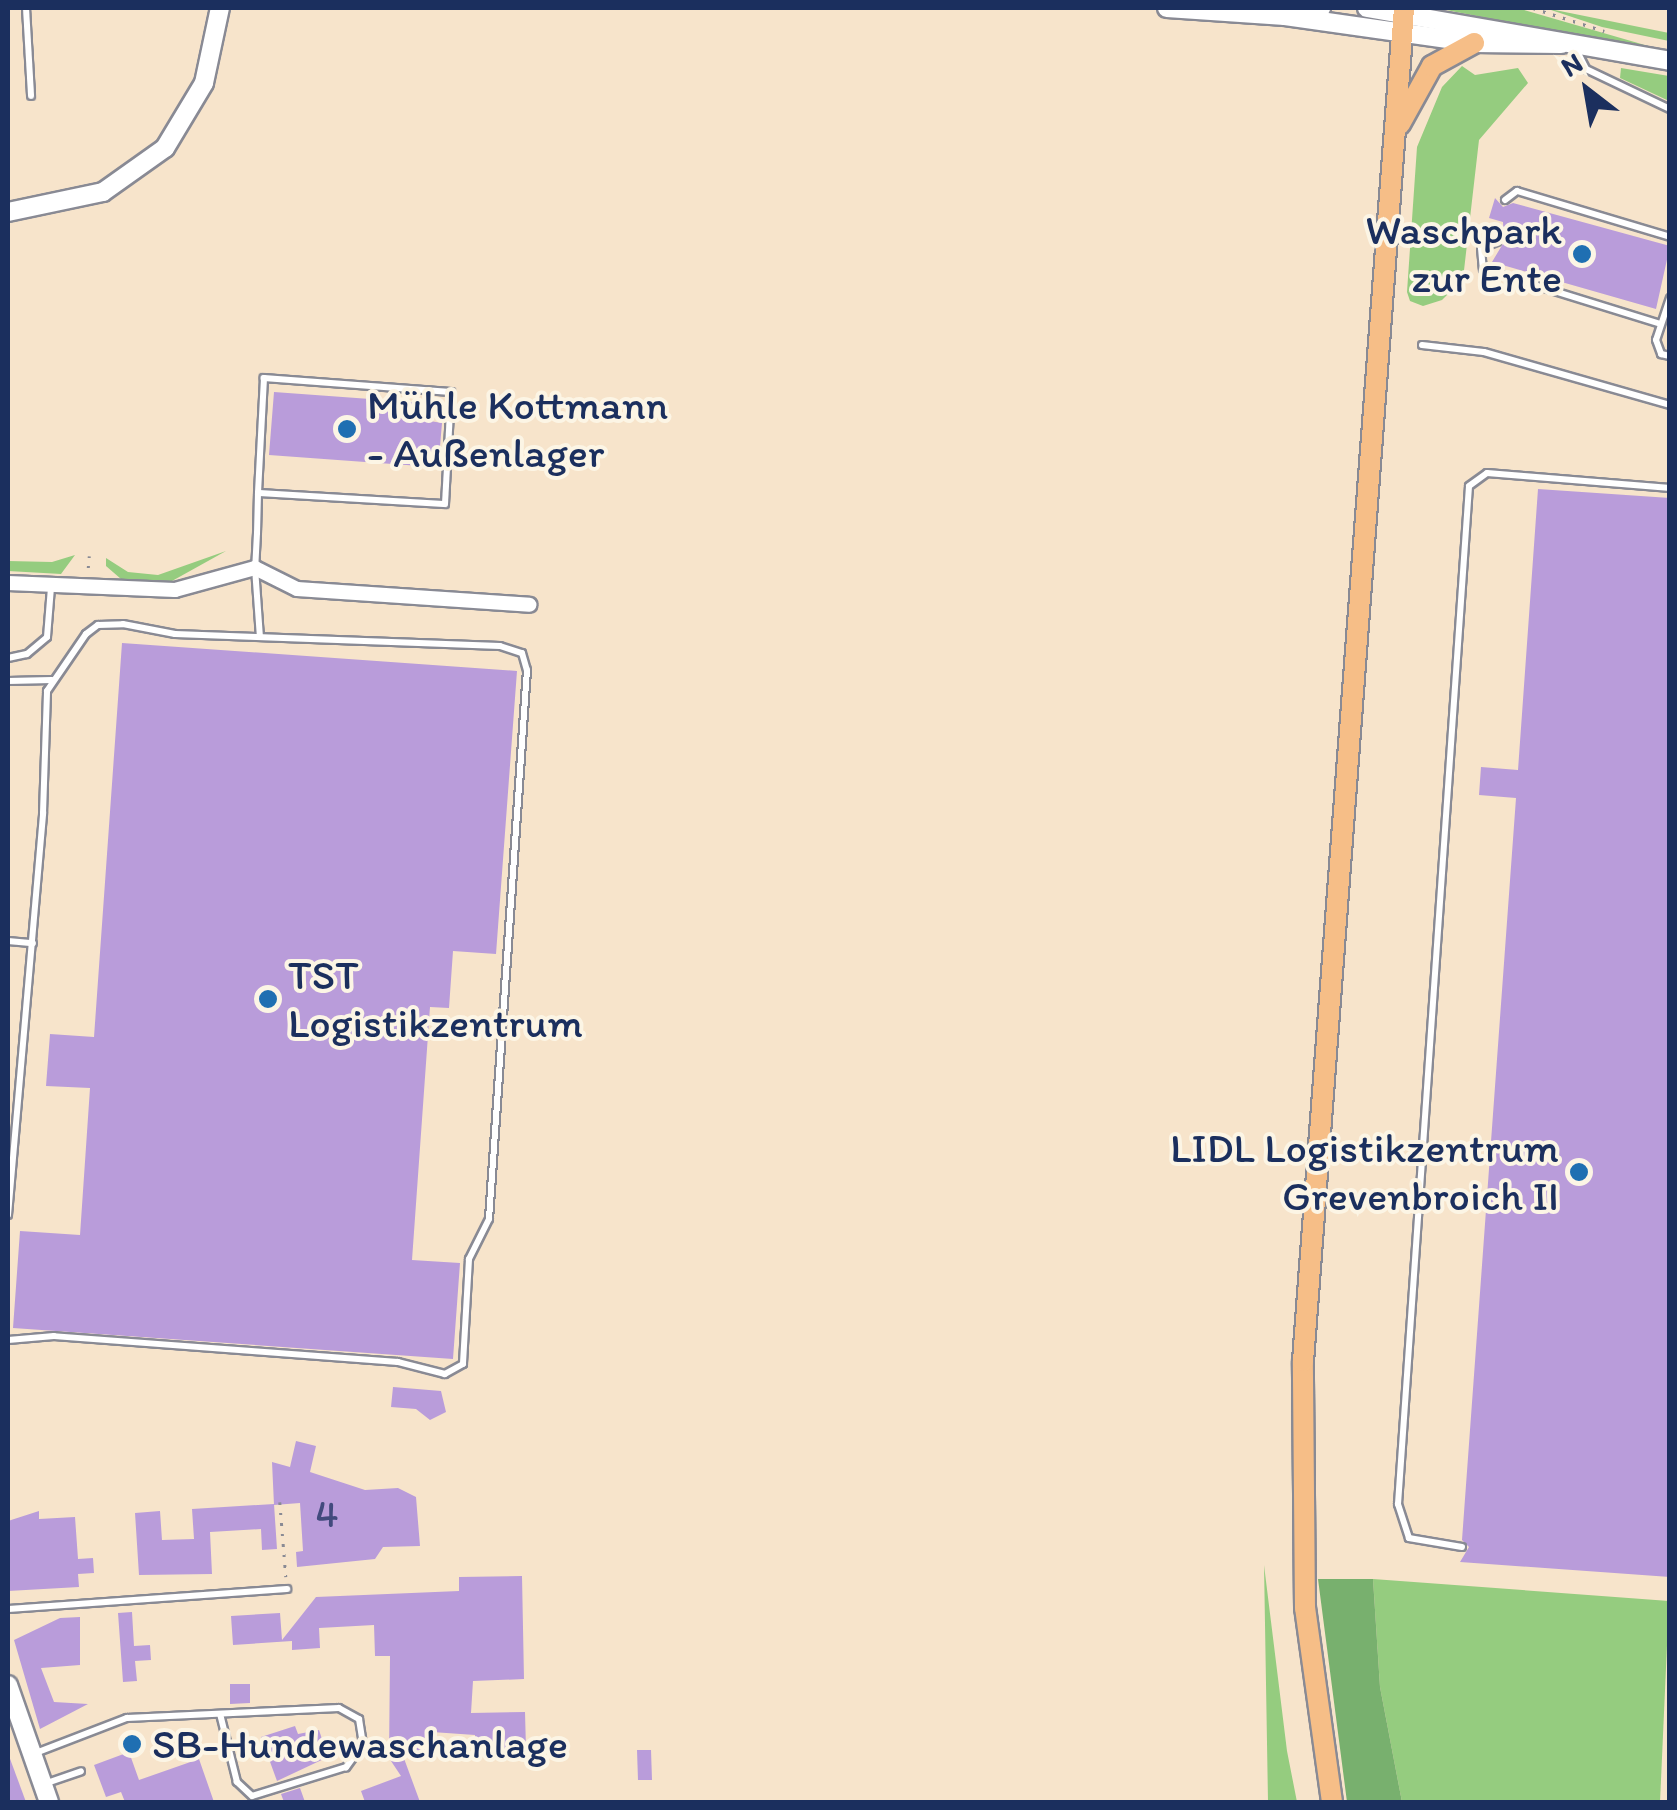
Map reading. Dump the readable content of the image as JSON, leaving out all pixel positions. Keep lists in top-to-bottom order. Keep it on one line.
{"places":["Waschpark zur Ente","Mühle Kottmann - Außenlager","TST Logistikzentrum","LIDL Logistikzentrum Grevenbroich II","SB-Hundewaschanlage"],"house_numbers":["4"],"north":"top left"}
